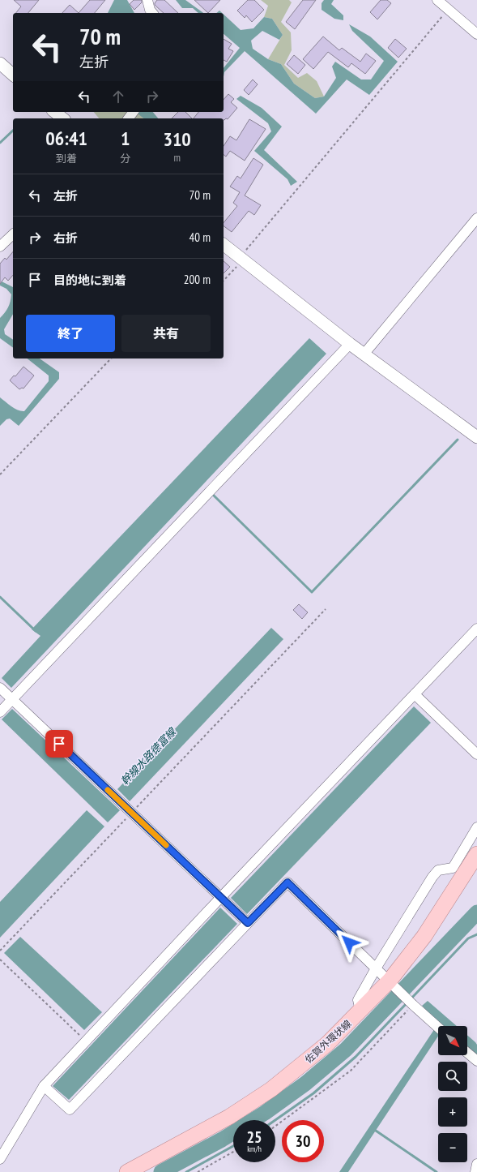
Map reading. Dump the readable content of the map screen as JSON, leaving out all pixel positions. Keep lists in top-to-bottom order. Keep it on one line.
{"streets":{"main road":["佐賀外環状線"]},"water":["幹線水路徳富線"],"north":"bottom right","page":{"turn":["70 m","左折"],"eta":["06:41","到着","1","分","310","m"],"list":[{"name":"左折","value":"70 m"},{"name":"右折","value":"40 m"},{"name":"目的地に到着","value":"200 m"}],"buttons":["終了","共有"],"map_buttons":["+","−"],"speed":"25 km/h","limit":"30"}}
